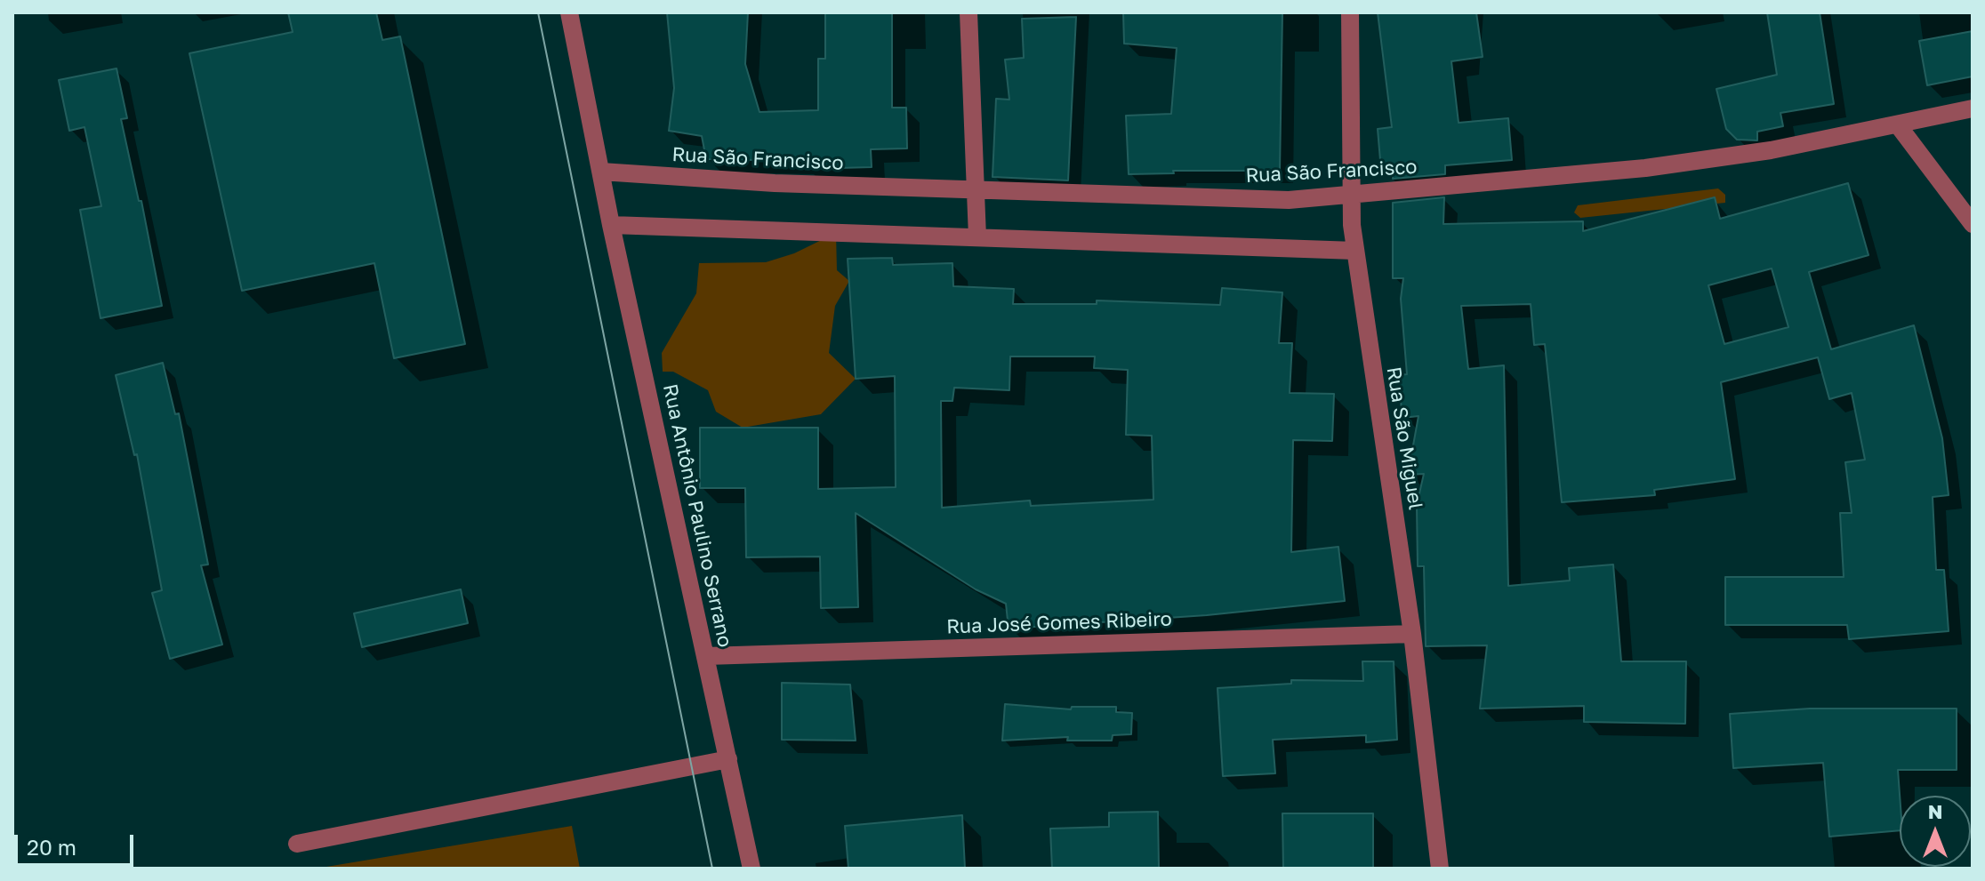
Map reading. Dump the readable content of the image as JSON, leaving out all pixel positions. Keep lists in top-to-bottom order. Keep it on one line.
{"streets":{"street":["Rua São Francisco","Rua São Miguel","Rua Antônio Paulino Serrano","Rua José Gomes Ribeiro"]},"crossings":[["Rua São Francisco","Rua São Miguel"],["Rua São Francisco","Rua Antônio Paulino Serrano"],["Rua São Miguel","Rua José Gomes Ribeiro"],["Rua Antônio Paulino Serrano","Rua José Gomes Ribeiro"]],"scale_bar":"20 m","north":"top"}
